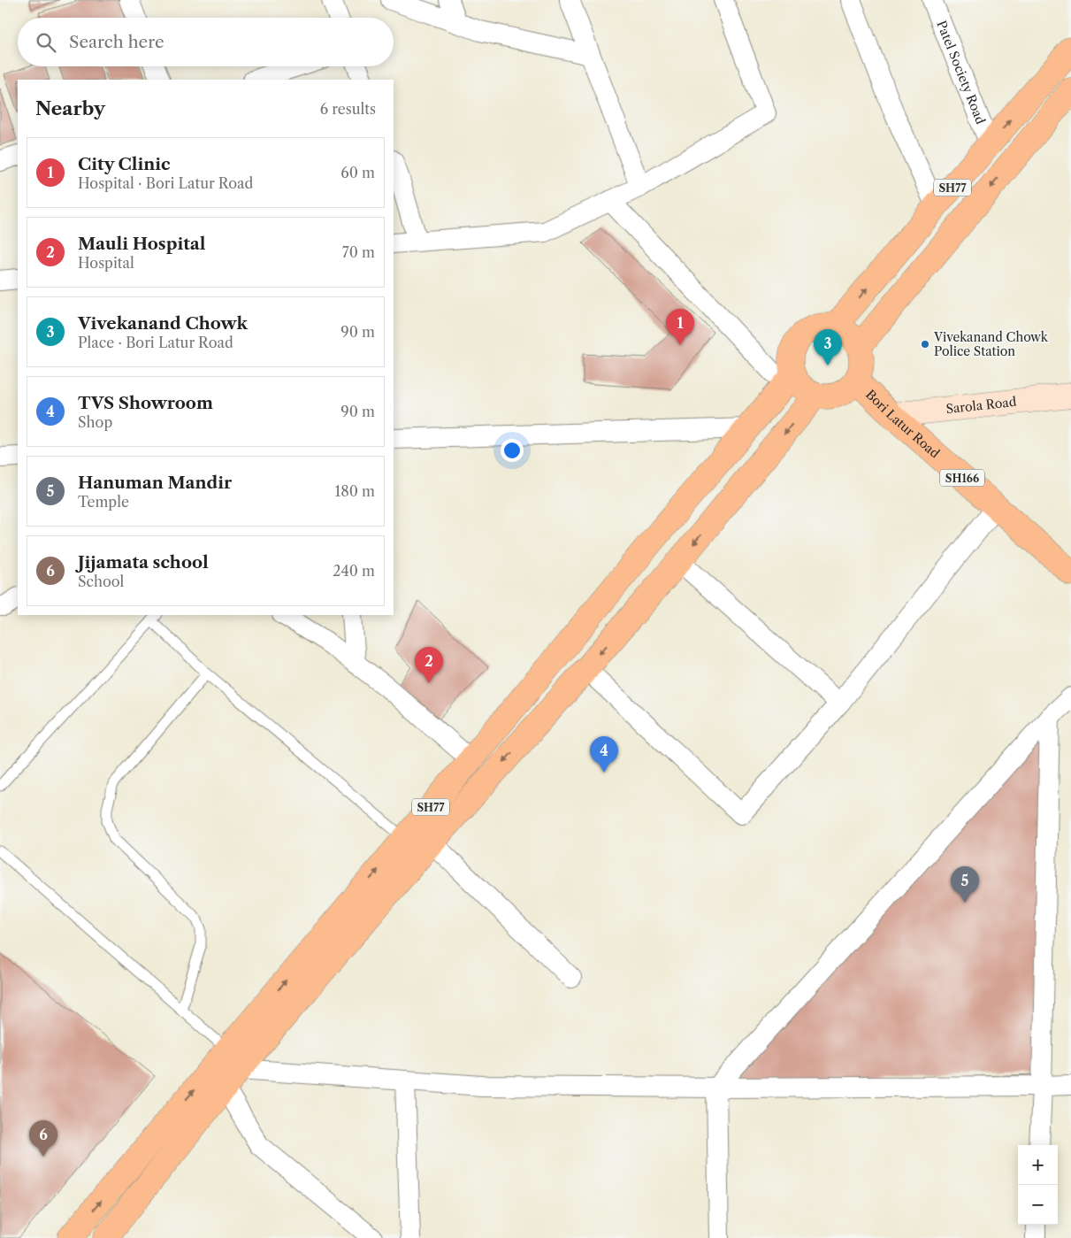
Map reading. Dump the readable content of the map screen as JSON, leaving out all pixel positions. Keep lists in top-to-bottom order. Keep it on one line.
{"streets":{"main road":["SH77","Sarola Road","Bori Latur Road","SH166"],"street":["Patel Society Road"]},"crossings":[["Patel Society Road","SH77"],["SH77","Bori Latur Road"],["Sarola Road","Bori Latur Road"]],"places":["Vivekanand Chowk Police Station"],"page":{"search":"Search here","heading":["Nearby","6 results"],"list":[{"mark":"1","name":"City Clinic","note":"Hospital · Bori Latur Road","value":"60 m"},{"mark":"2","name":"Mauli Hospital","note":"Hospital","value":"70 m"},{"mark":"3","name":"Vivekanand Chowk","note":"Place · Bori Latur Road","value":"90 m"},{"mark":"4","name":"TVS Showroom","note":"Shop","value":"90 m"},{"mark":"5","name":"Hanuman Mandir","note":"Temple","value":"180 m"},{"mark":"6","name":"Jijamata school","note":"School","value":"240 m"}],"pins":["1","3","2","4","5","6"],"map_buttons":["+","−"]}}
